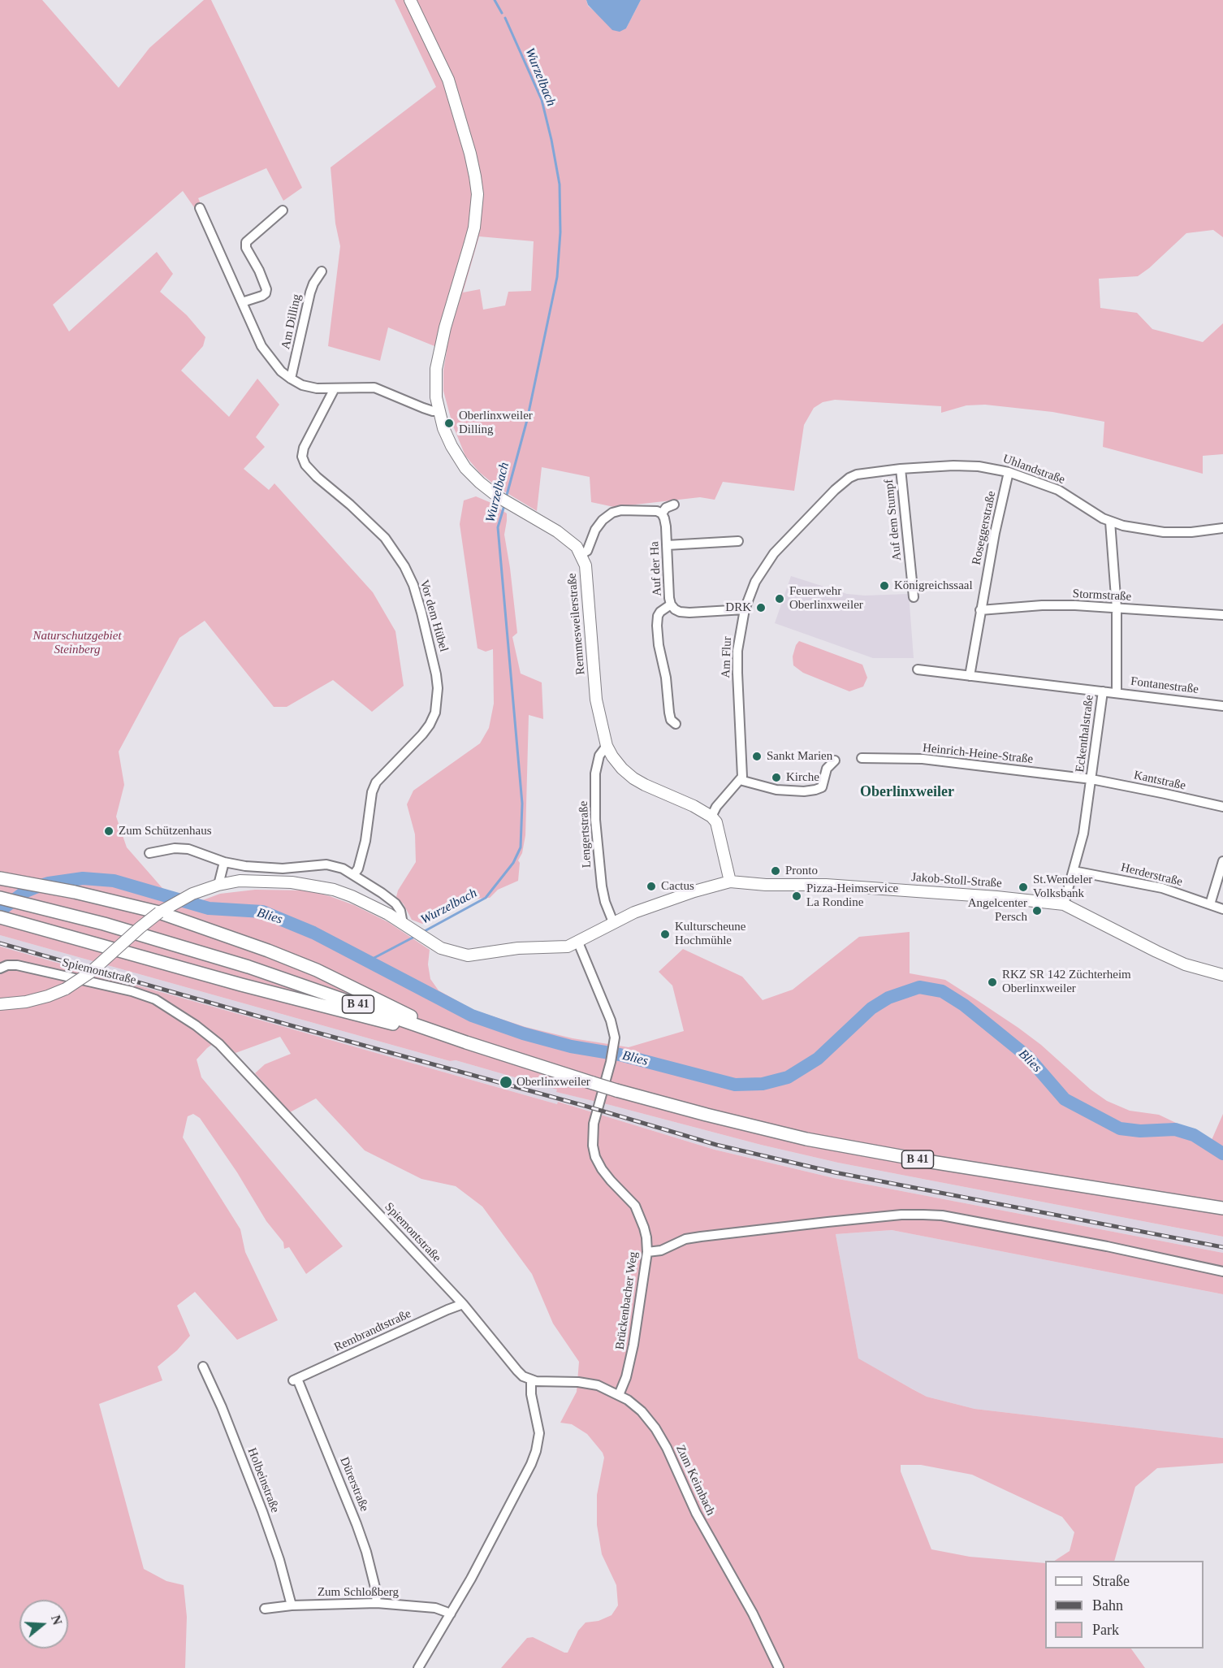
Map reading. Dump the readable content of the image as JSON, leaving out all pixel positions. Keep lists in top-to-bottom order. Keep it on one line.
{"streets":{"highway":["B 41"],"main road":["Remmesweilerstraße","Jakob-Stoll-Straße"],"street":["Am Dilling","Uhlandstraße","Auf dem Stumpf","Roseggerstraße","Auf der Ha","Stormstraße","Vor dem Hübel","Am Flur","Fontanestraße","Eckenthalstraße","Heinrich-Heine-Straße","Kantstraße","Lengertstraße","Herderstraße","Spiemontstraße","Brückenbacher Weg","Rembrandtstraße","Holbeinstraße","Zum Keimbach","Dürerstraße","Zum Schloßberg"]},"crossings":[["Am Dilling","Vor dem Hübel"],["Am Dilling","Remmesweilerstraße"],["Uhlandstraße","Auf dem Stumpf"],["Uhlandstraße","Roseggerstraße"],["Uhlandstraße","Am Flur"],["Roseggerstraße","Stormstraße"],["Roseggerstraße","Eckenthalstraße"],["Auf der Ha","Am Flur"],["Remmesweilerstraße","Lengertstraße"],["Fontanestraße","Eckenthalstraße"],["Eckenthalstraße","Heinrich-Heine-Straße"],["Eckenthalstraße","Kantstraße"],["Eckenthalstraße","Herderstraße"],["Eckenthalstraße","Jakob-Stoll-Straße"],["Heinrich-Heine-Straße","Kantstraße"],["Spiemontstraße","Rembrandtstraße"],["Spiemontstraße","Zum Keimbach"],["Brückenbacher Weg","Zum Keimbach"],["Rembrandtstraße","Dürerstraße"],["Holbeinstraße","Zum Schloßberg"],["Dürerstraße","Zum Schloßberg"]],"districts":["Oberlinxweiler"],"water":["Wurzelbach","Blies"],"parks":["Naturschutzgebiet Steinberg"],"places":["Oberlinxweiler Dilling","Königreichssaal","Feuerwehr Oberlinxweiler","DRK","Sankt Marien","Kirche","Zum Schützenhaus","Pronto","Cactus","St.Wendeler Volksbank","Pizza-Heimservice La Rondine","Angelcenter Persch","Kulturscheune Hochmühle","RKZ SR 142 Züchterheim Oberlinxweiler","Oberlinxweiler"],"legend":["Straße","Bahn","Park"],"north":"right"}
